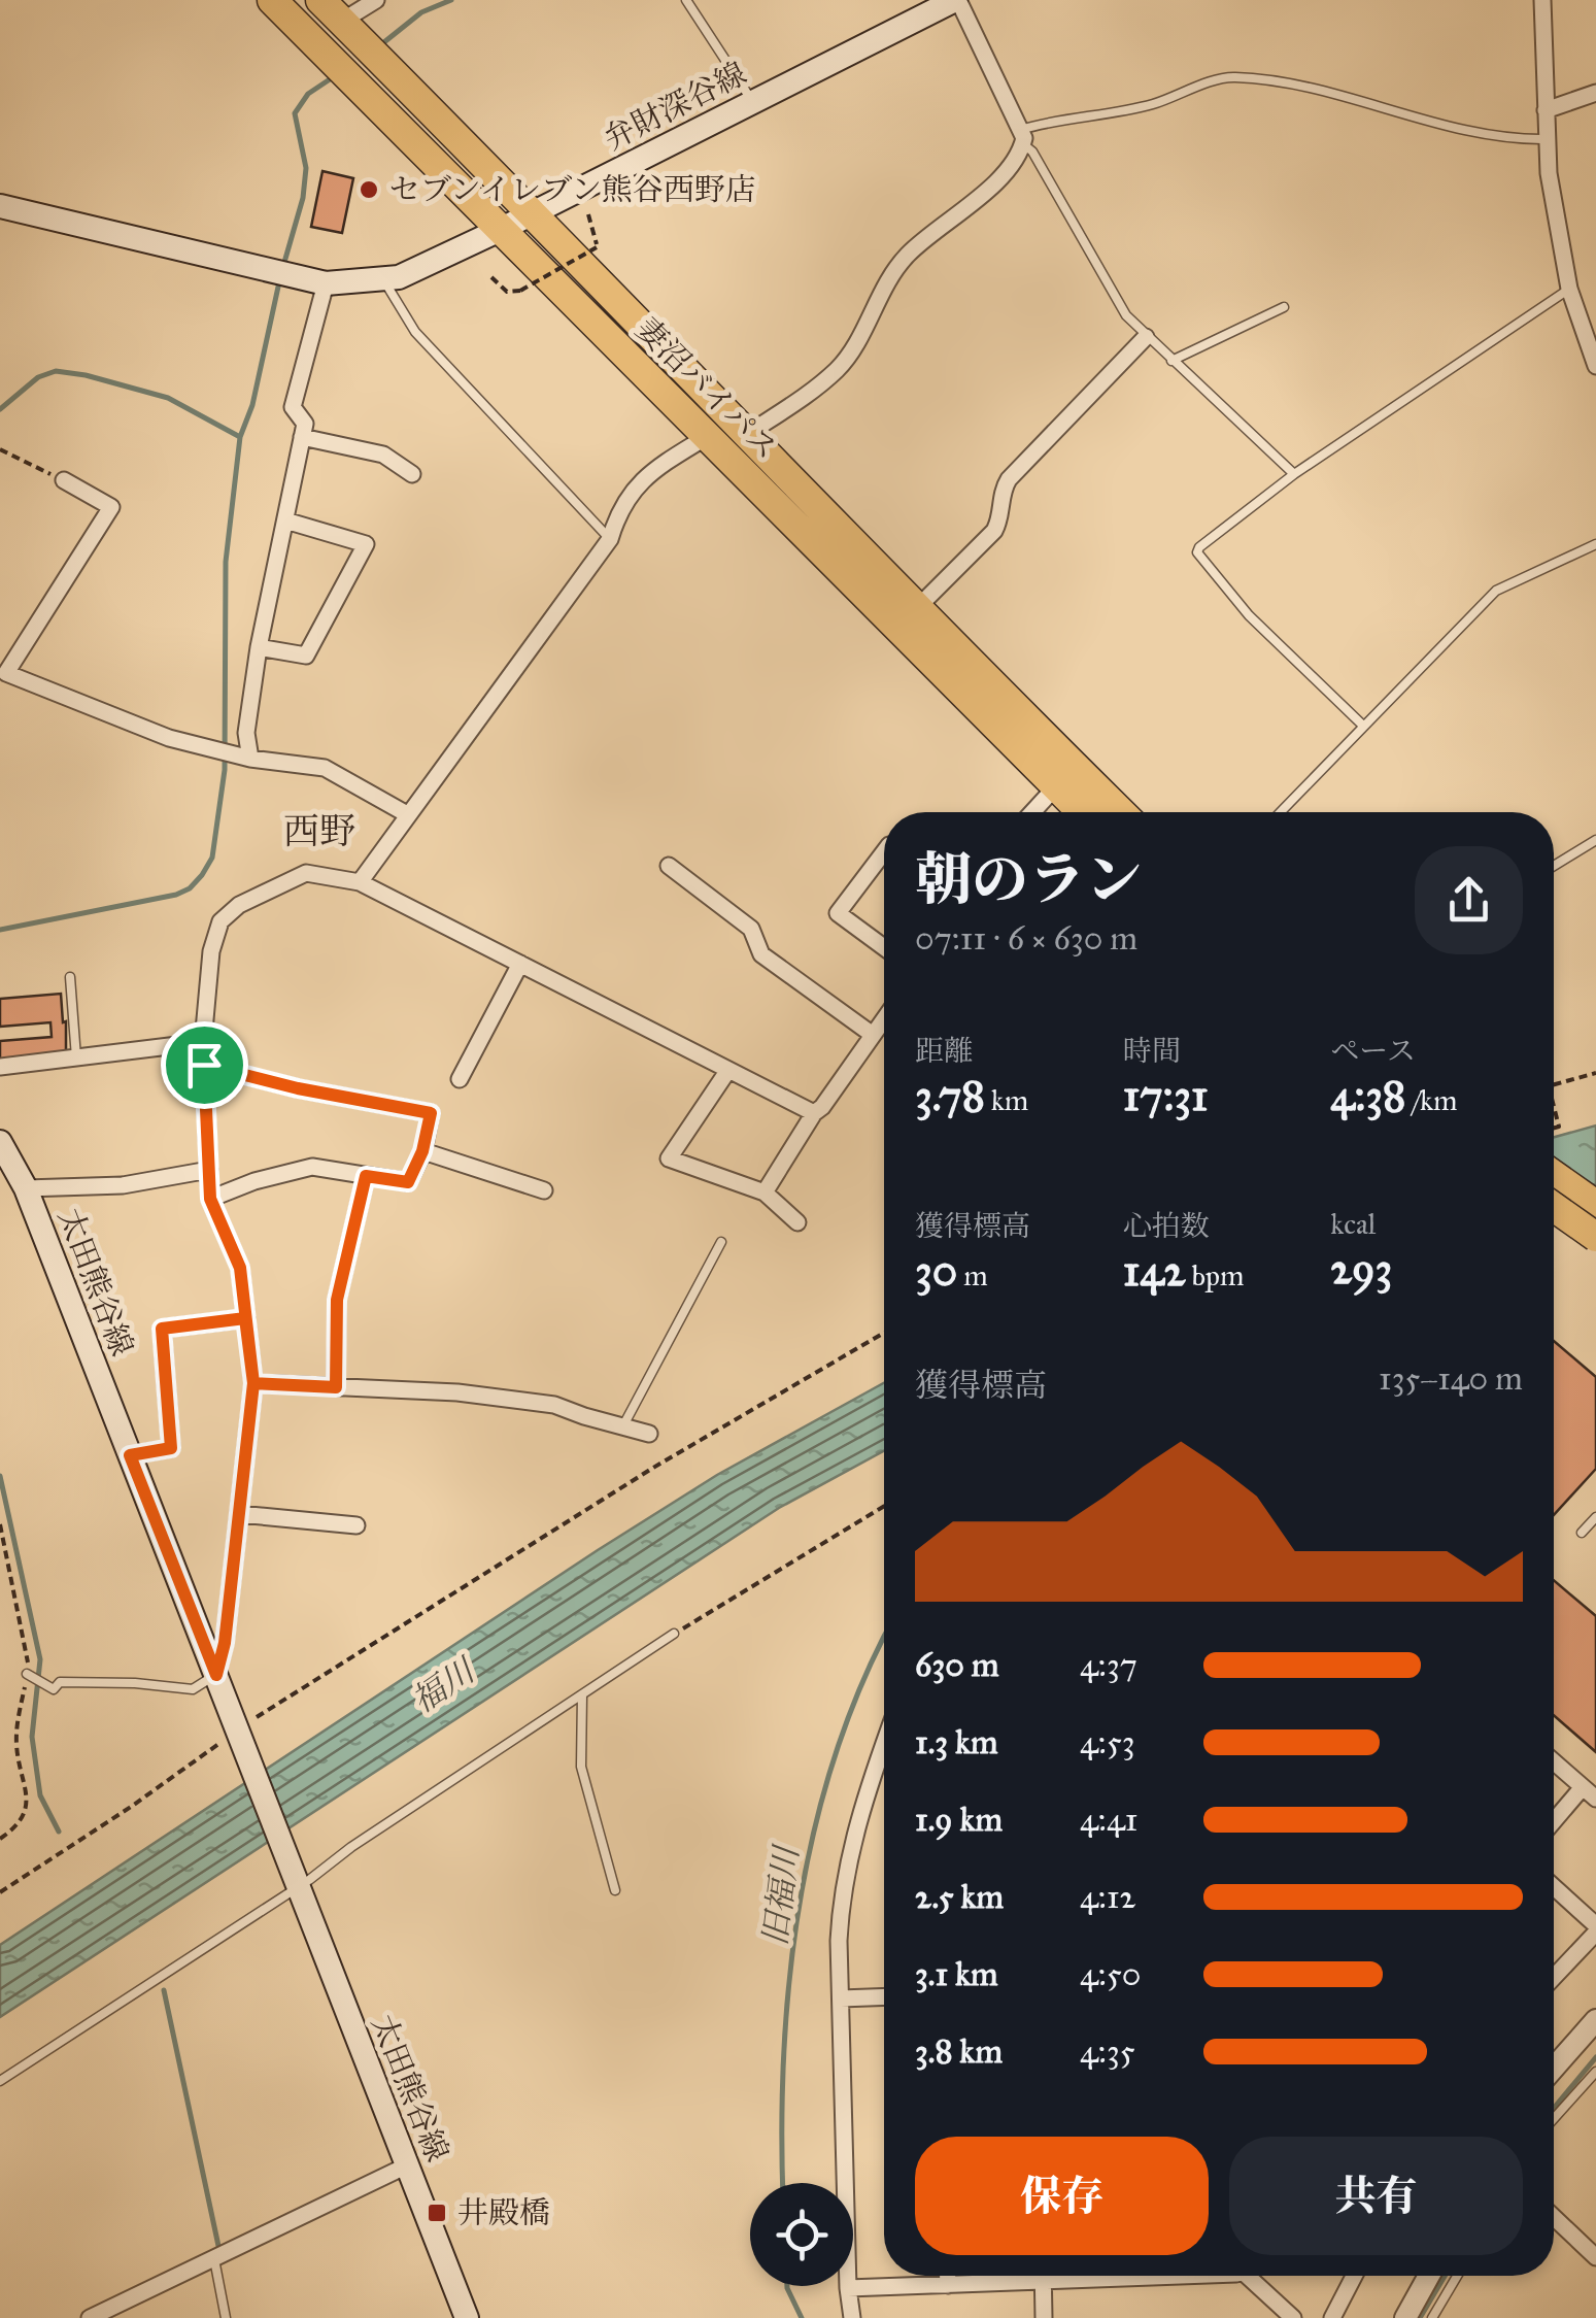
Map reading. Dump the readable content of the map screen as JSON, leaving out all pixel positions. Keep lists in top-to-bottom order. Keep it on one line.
{"streets":{"highway":["妻沼バイパス"],"main road":["弁財深谷線","太田熊谷線"]},"crossings":[["弁財深谷線","妻沼バイパス"]],"districts":["西野"],"water":["福川","旧福川"],"places":{"other":["セブンイレブン熊谷西野店"],"transit":["井殿橋"]},"page":{"heading":["朝のラン","07:11 · 6 × 630 m"],"stats":[["距離","3.78 km"],["時間","17:31"],["ペース","4:38 /km"],["獲得標高","30 m"],["心拍数","142 bpm"],["kcal","293"]],"chart":["獲得標高","135–140 m"],"list":[{"name":"630 m","note":"4:37"},{"name":"1.3 km","note":"4:53"},{"name":"1.9 km","note":"4:41"},{"name":"2.5 km","note":"4:12"},{"name":"3.1 km","note":"4:50"},{"name":"3.8 km","note":"4:35"}],"buttons":["保存","共有"]}}
